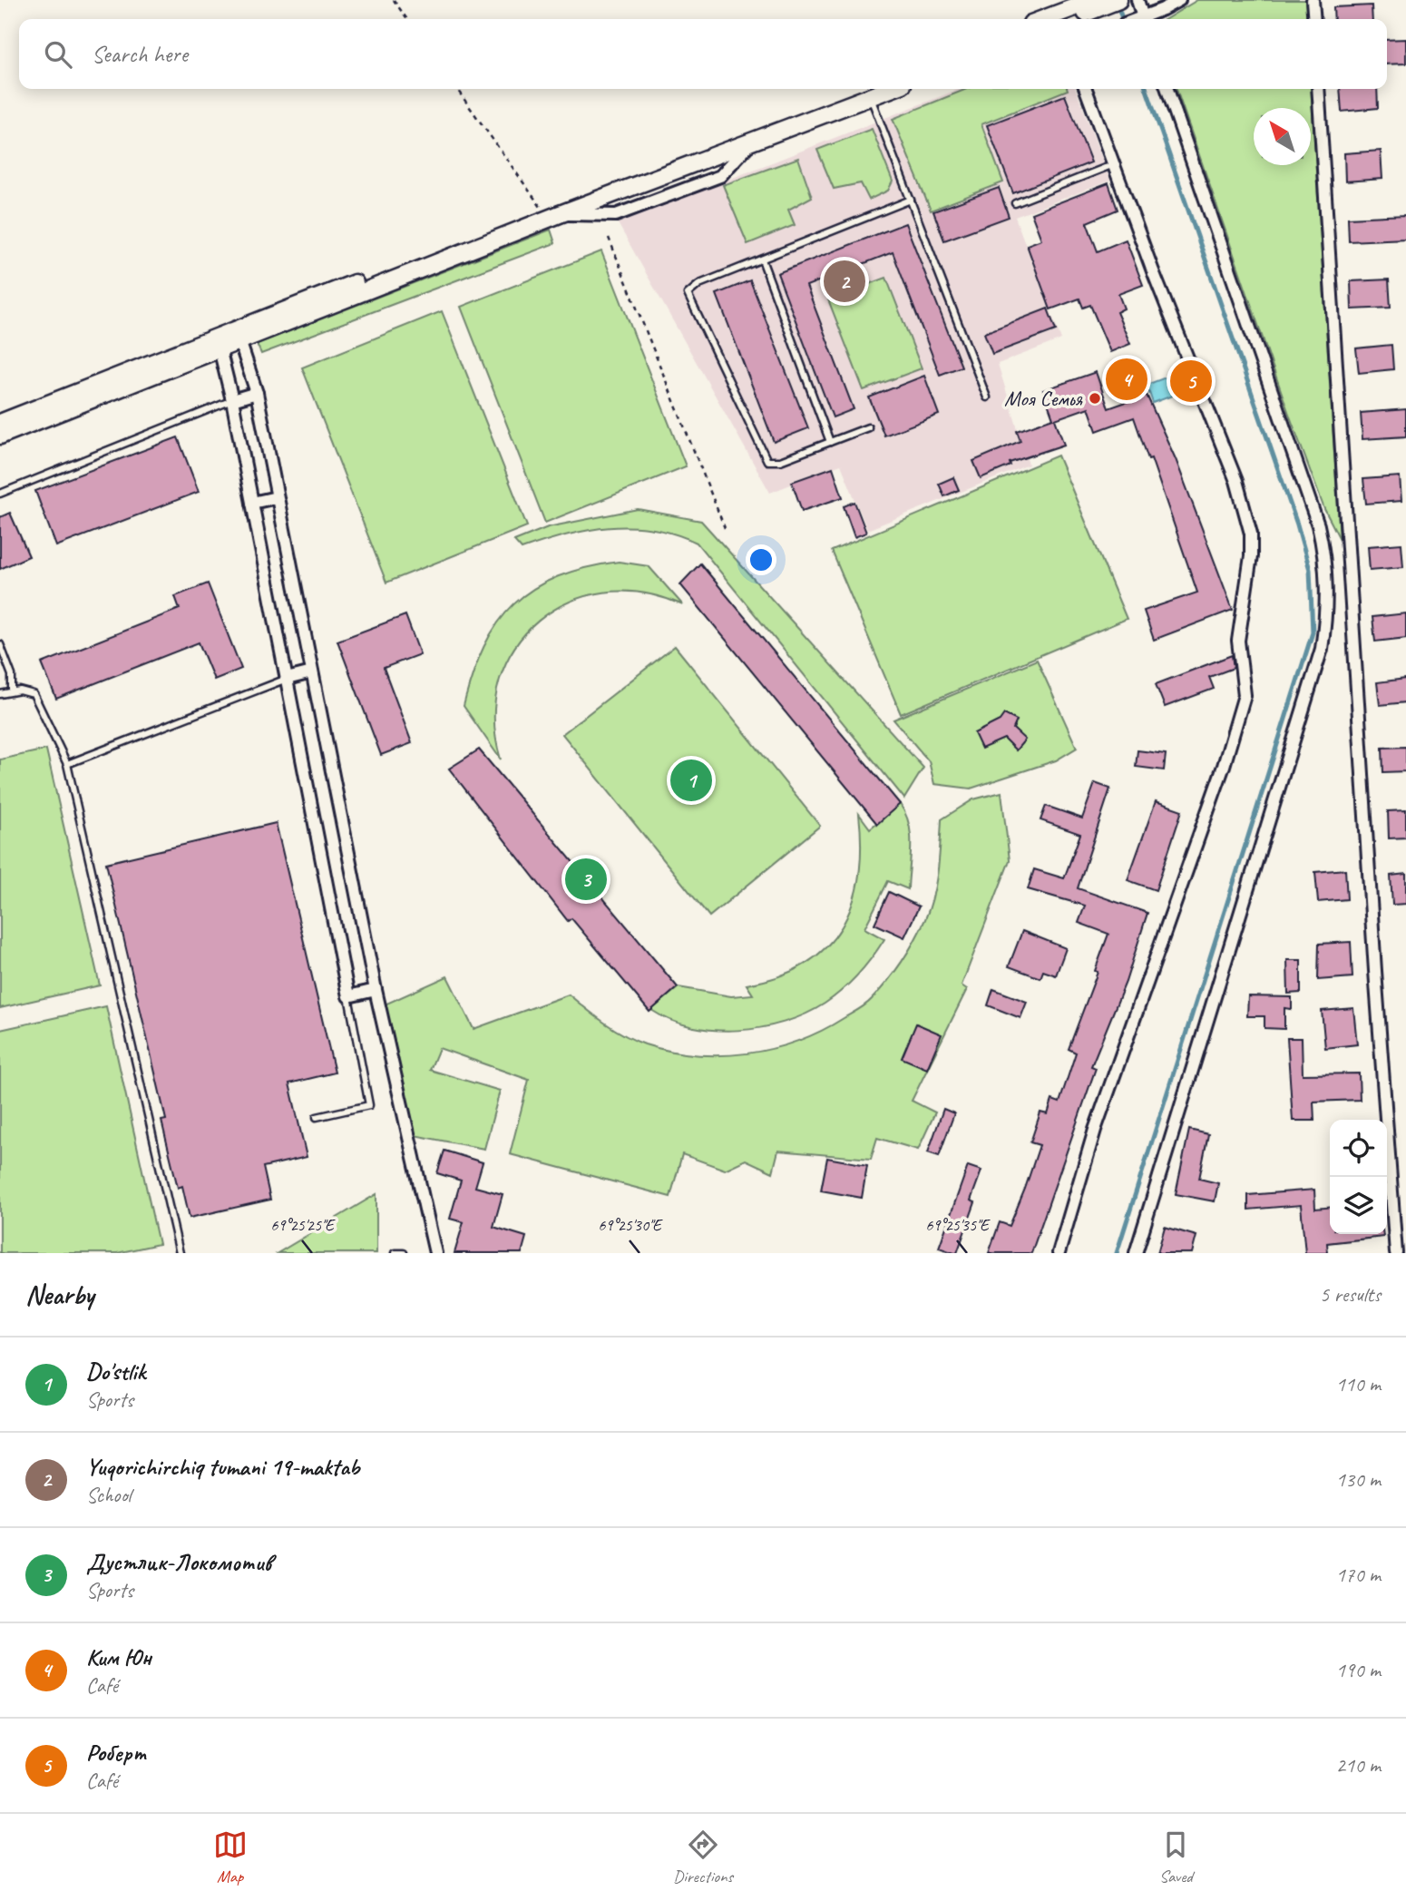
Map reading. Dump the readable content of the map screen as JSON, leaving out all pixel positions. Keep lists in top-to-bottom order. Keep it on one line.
{"places":["Моя Семья"],"north":"top left","page":{"search":"Search here","pins":["2","4","5","1","3"],"heading":["Nearby","5 results"],"list":[{"mark":"1","name":"Do'stlik","note":"Sports","value":"110 m"},{"mark":"2","name":"Yuqorichirchiq tumani 19-maktab","note":"School","value":"130 m"},{"mark":"3","name":"Дустлик-Локомотив","note":"Sports","value":"170 m"},{"mark":"4","name":"Ким Юн","note":"Café","value":"190 m"},{"mark":"5","name":"Роберт","note":"Café","value":"210 m"}],"nav":["Map","Directions","Saved"]},"coordinates":["69°25'25\"E","69°25'30\"E","69°25'35\"E"]}
